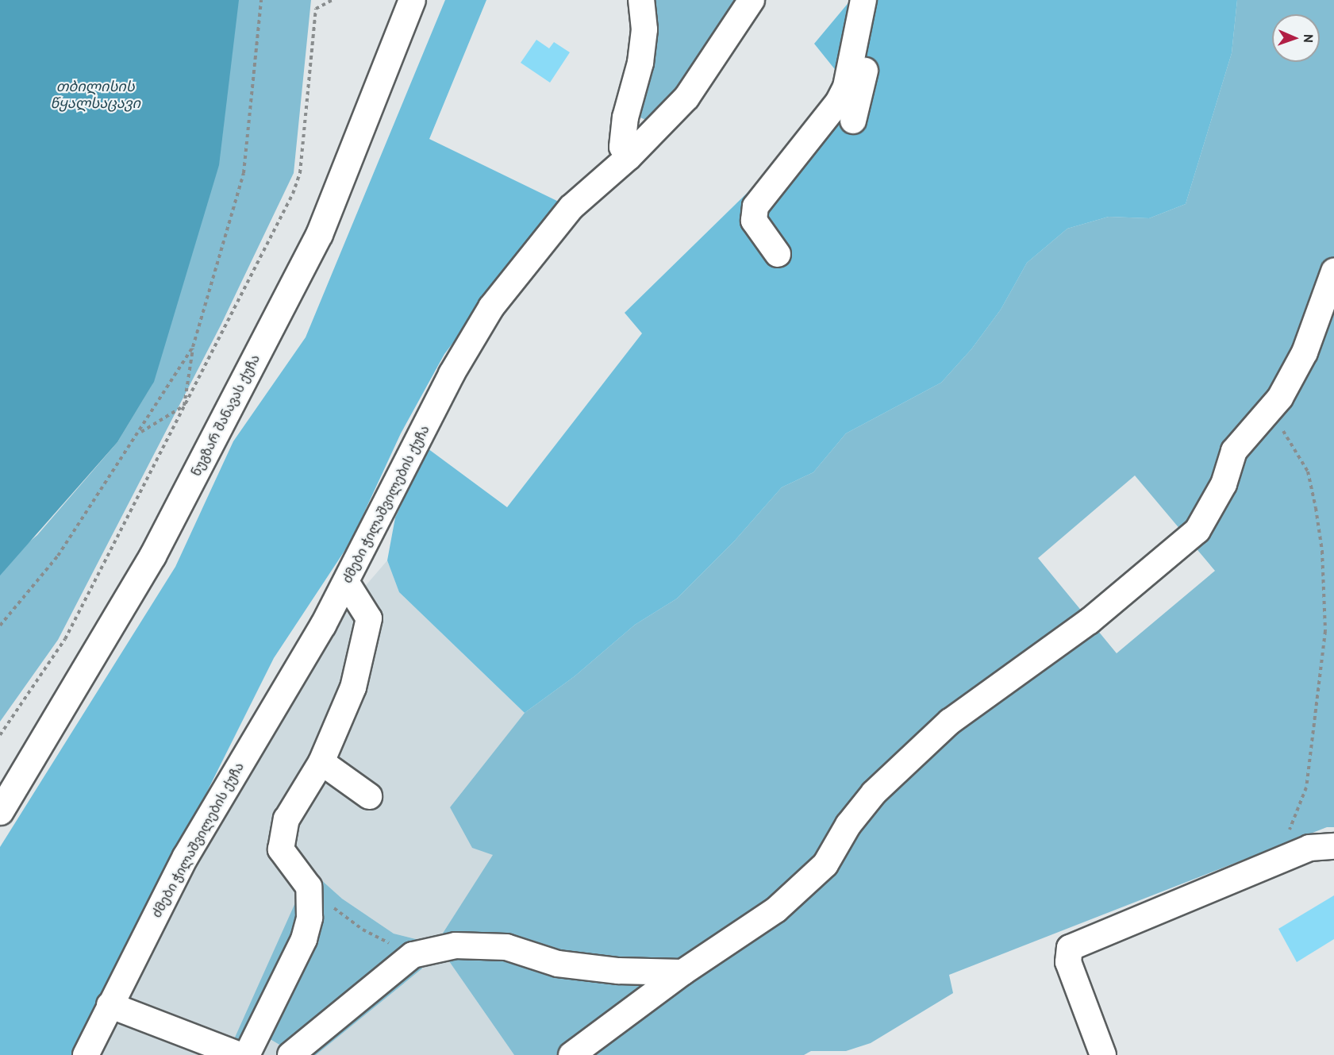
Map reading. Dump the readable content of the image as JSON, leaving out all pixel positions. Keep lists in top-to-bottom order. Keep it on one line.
{"streets":{"main road":["ნუგზარ შანავას ქუჩა"],"street":["ძმები ჭილაშვილების ქუჩა"]},"water":["თბილისის წყალსაცავი"],"north":"right"}
